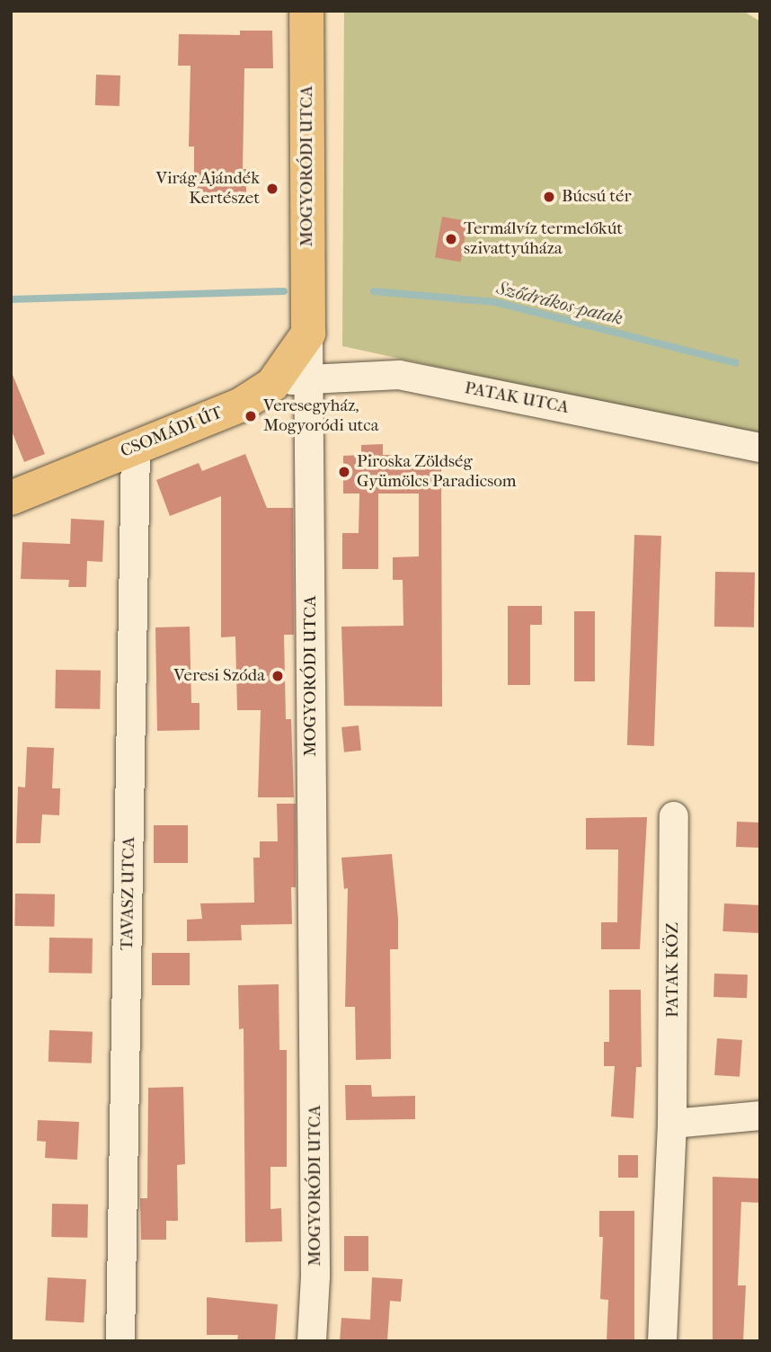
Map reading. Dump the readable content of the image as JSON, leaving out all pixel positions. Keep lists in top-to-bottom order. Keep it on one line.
{"streets":{"main road":["MOGYORÓDI UTCA","CSOMÁDI ÚT"],"street":["PATAK UTCA","TAVASZ UTCA","PATAK KÖZ"]},"crossings":[["MOGYORÓDI UTCA","PATAK UTCA"],["MOGYORÓDI UTCA","CSOMÁDI ÚT"],["PATAK UTCA","CSOMÁDI ÚT"],["CSOMÁDI ÚT","TAVASZ UTCA"]],"water":["Sződrákos-patak"],"places":["Virág Ajándék Kertészet","Búcsú tér","Termálvíz termelőkút szivattyúháza","Veresegyház, Mogyoródi utca","Piroska Zöldség Gyümölcs Paradicsom","Veresi Szóda"]}
